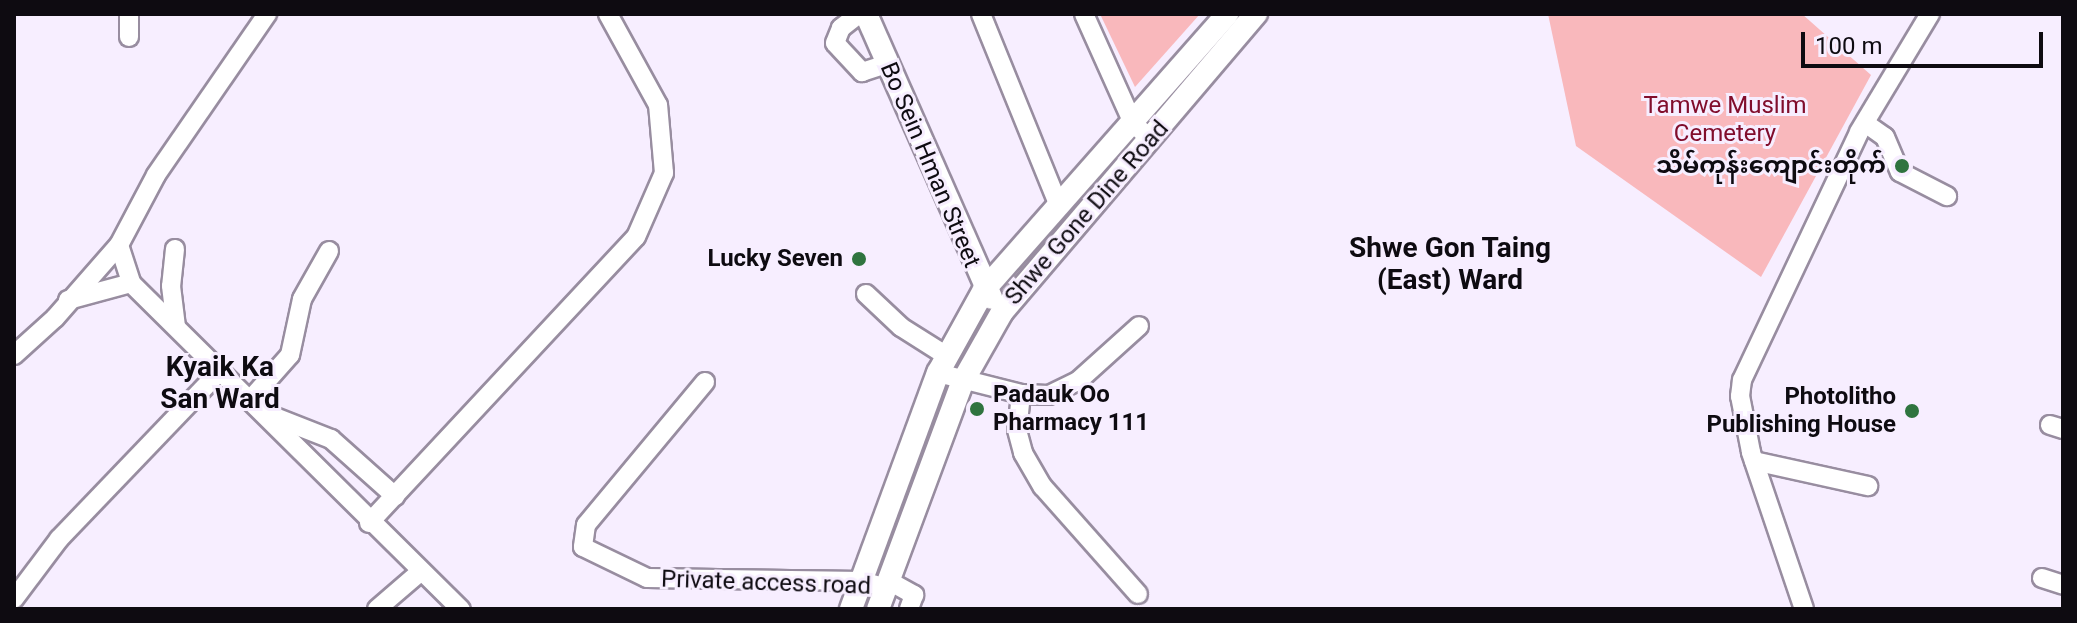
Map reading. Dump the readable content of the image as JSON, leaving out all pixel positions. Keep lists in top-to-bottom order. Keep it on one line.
{"streets":{"main road":["Bo Sein Hman Street","Shwe Gone Dine Road"],"street":["Private access road"]},"crossings":[["Bo Sein Hman Street","Shwe Gone Dine Road"],["Shwe Gone Dine Road","Private access road"]],"districts":["Shwe Gon Taing (East) Ward","Kyaik Ka San Ward"],"parks":["Tamwe Muslim Cemetery"],"places":["သိမ်ကုန်းကျောင်းတိုက်","Lucky Seven","Padauk Oo Pharmacy 111","Photolitho Publishing House"],"scale_bar":"100 m"}
